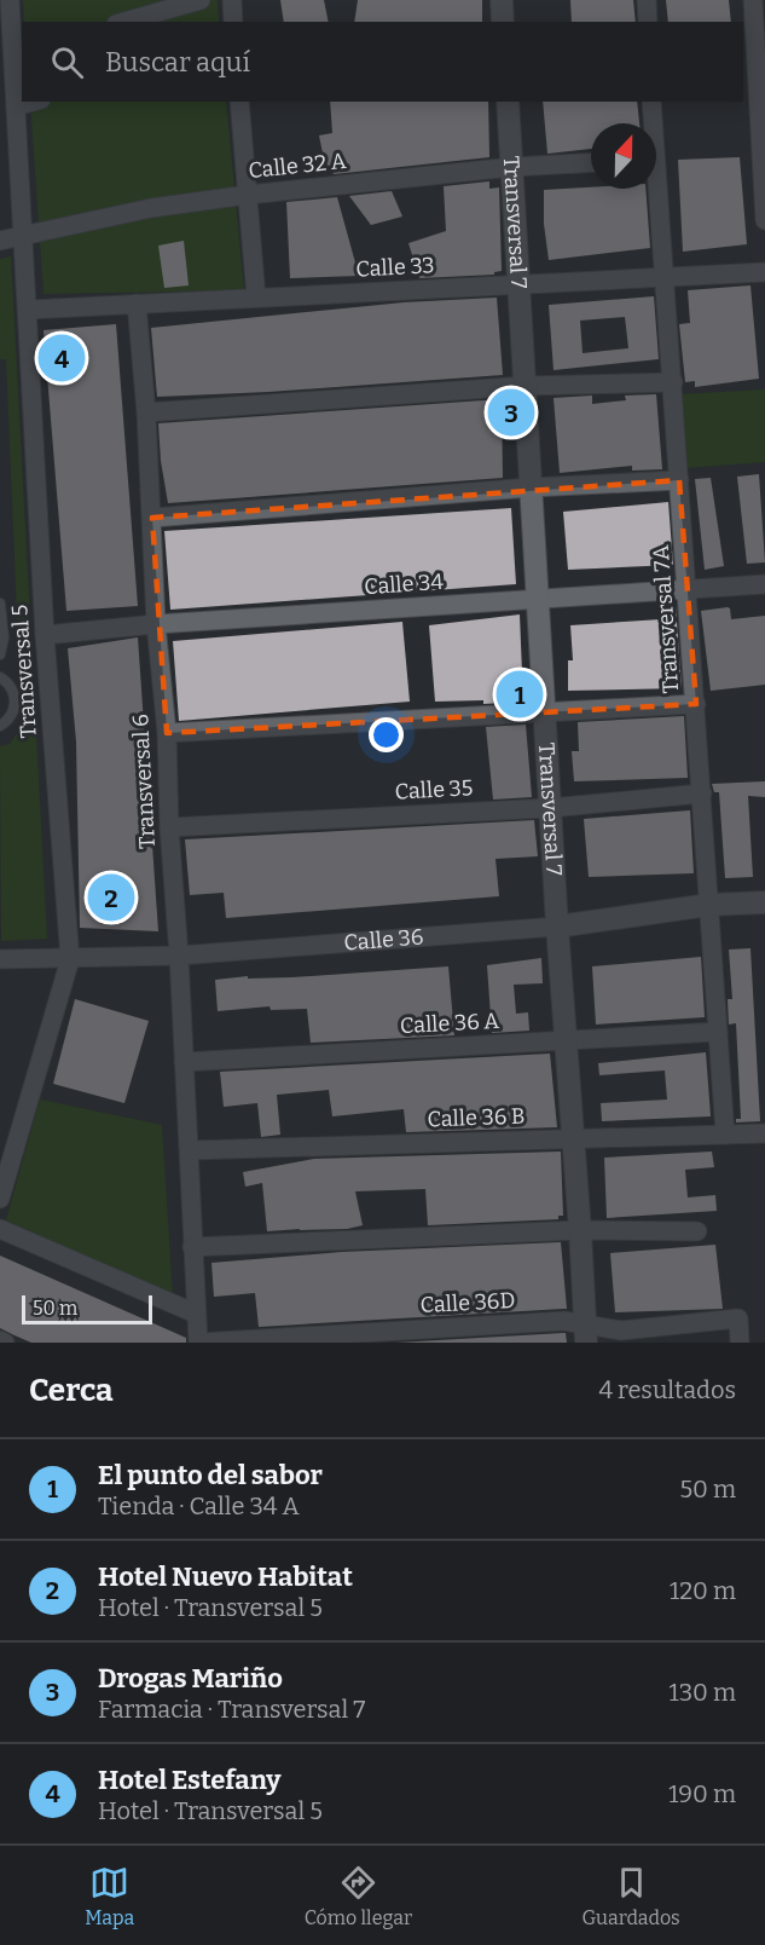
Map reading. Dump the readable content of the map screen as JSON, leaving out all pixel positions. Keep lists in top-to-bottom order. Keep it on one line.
{"streets":{"street":["Calle 32 A","Transversal 7","Calle 33","Calle 34","Transversal 7A","Transversal 5","Transversal 6","Calle 35","Calle 36","Calle 36 A","Calle 36 B","Calle 36D"]},"crossings":[["Calle 32 A","Transversal 7"],["Calle 32 A","Transversal 5"],["Transversal 7","Calle 33"],["Transversal 7","Calle 34"],["Transversal 7","Calle 35"],["Transversal 7","Calle 36"],["Transversal 7","Calle 36 A"],["Transversal 7","Calle 36 B"],["Transversal 7","Calle 36D"],["Calle 33","Transversal 7A"],["Calle 33","Transversal 5"],["Calle 33","Transversal 6"],["Calle 34","Transversal 7A"],["Calle 34","Transversal 5"],["Calle 34","Transversal 6"],["Transversal 7A","Calle 35"],["Transversal 7A","Calle 36"],["Transversal 7A","Calle 36 A"],["Transversal 7A","Calle 36 B"],["Transversal 5","Calle 36"],["Transversal 6","Calle 35"],["Transversal 6","Calle 36"],["Transversal 6","Calle 36 A"],["Transversal 6","Calle 36 B"],["Transversal 6","Calle 36D"]],"scale_bar":"50 m","north":"top","page":{"search":"Buscar aquí","pins":["4","3","1","2"],"scale":"50 m","heading":["Cerca","4 resultados"],"list":[{"mark":"1","name":"El punto del sabor","note":"Tienda · Calle 34 A","value":"50 m"},{"mark":"2","name":"Hotel Nuevo Habitat","note":"Hotel · Transversal 5","value":"120 m"},{"mark":"3","name":"Drogas Mariño","note":"Farmacia · Transversal 7","value":"130 m"},{"mark":"4","name":"Hotel Estefany","note":"Hotel · Transversal 5","value":"190 m"}],"nav":["Mapa","Cómo llegar","Guardados"]}}
